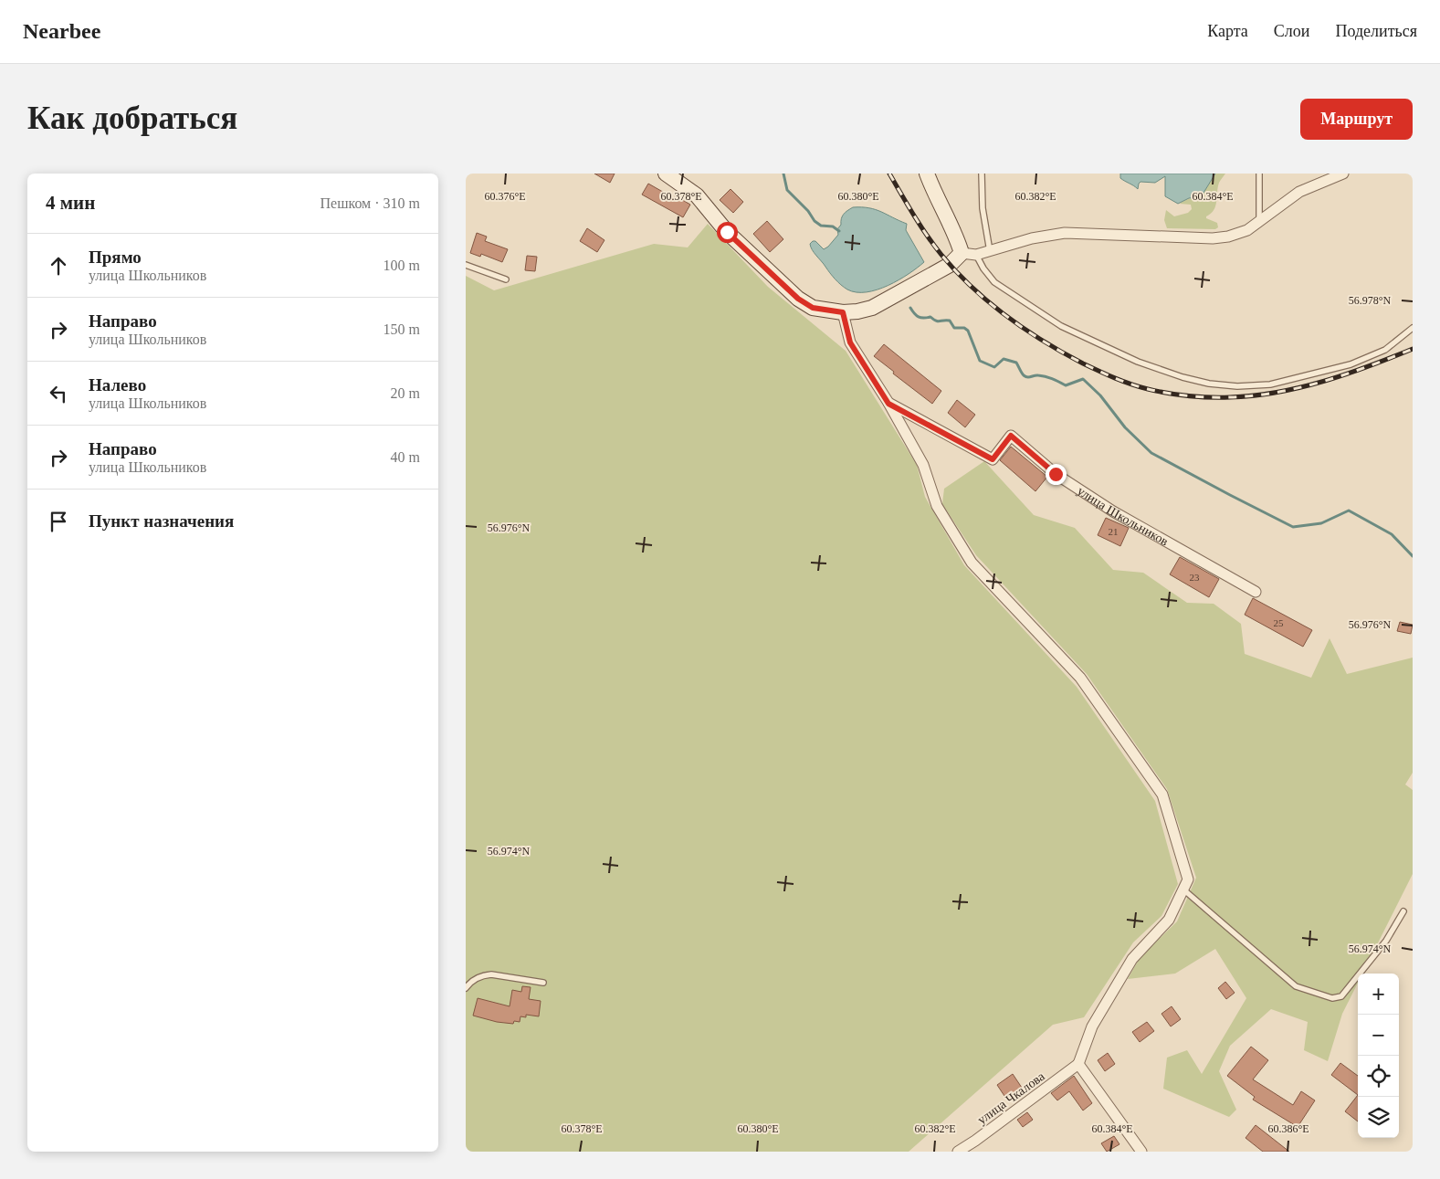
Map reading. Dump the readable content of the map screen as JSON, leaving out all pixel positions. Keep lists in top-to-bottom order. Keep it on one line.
{"streets":{"street":["улица Школьников","улица Чкалова"]},"house_numbers":["21","23","25"],"page":{"header":"Nearbee","nav":["Карта","Слои","Поделиться"],"buttons":"Маршрут","title":"Как добраться","heading":["4 мин","Пешком · 310 m"],"list":[["Прямо","улица Школьников","100 m"],["Направо","улица Школьников","150 m"],["Налево","улица Школьников","20 m"],["Направо","улица Школьников","40 m"],"Пункт назначения"],"map_buttons":["+","−"]},"coordinates":["60.376°E","60.378°E","60.380°E","60.382°E","60.384°E","56.978°N","56.976°N","56.974°N","60.386°E"]}
